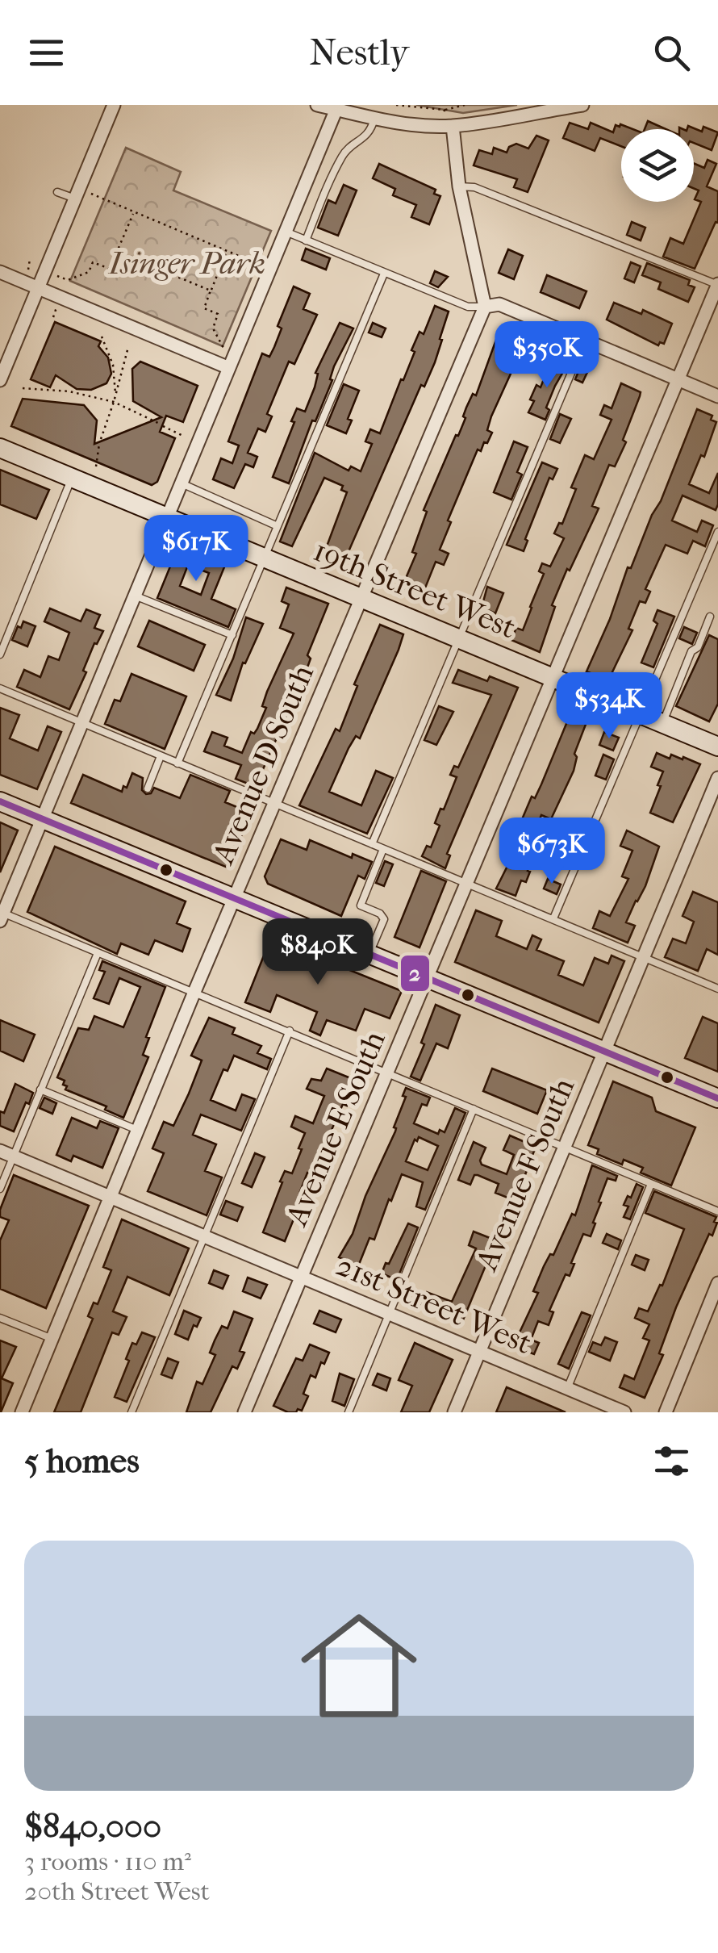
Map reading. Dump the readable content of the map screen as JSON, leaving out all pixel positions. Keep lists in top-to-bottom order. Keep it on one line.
{"streets":{"street":["19th Street West","Avenue D South","Avenue E South","Avenue F South","21st Street West"]},"crossings":[["19th Street West","Avenue D South"],["19th Street West","Avenue E South"],["Avenue D South","21st Street West"],["Avenue E South","21st Street West"],["Avenue F South","21st Street West"]],"parks":["Isinger Park"],"lines":["transit line 2"],"page":{"header":"Nestly","price":["$350K","$617K","$534K","$673K","$840K"],"heading":"5 homes","list":[{"name":"$840,000","note":"3 rooms · 110 m² · 20th Street West"}]}}
